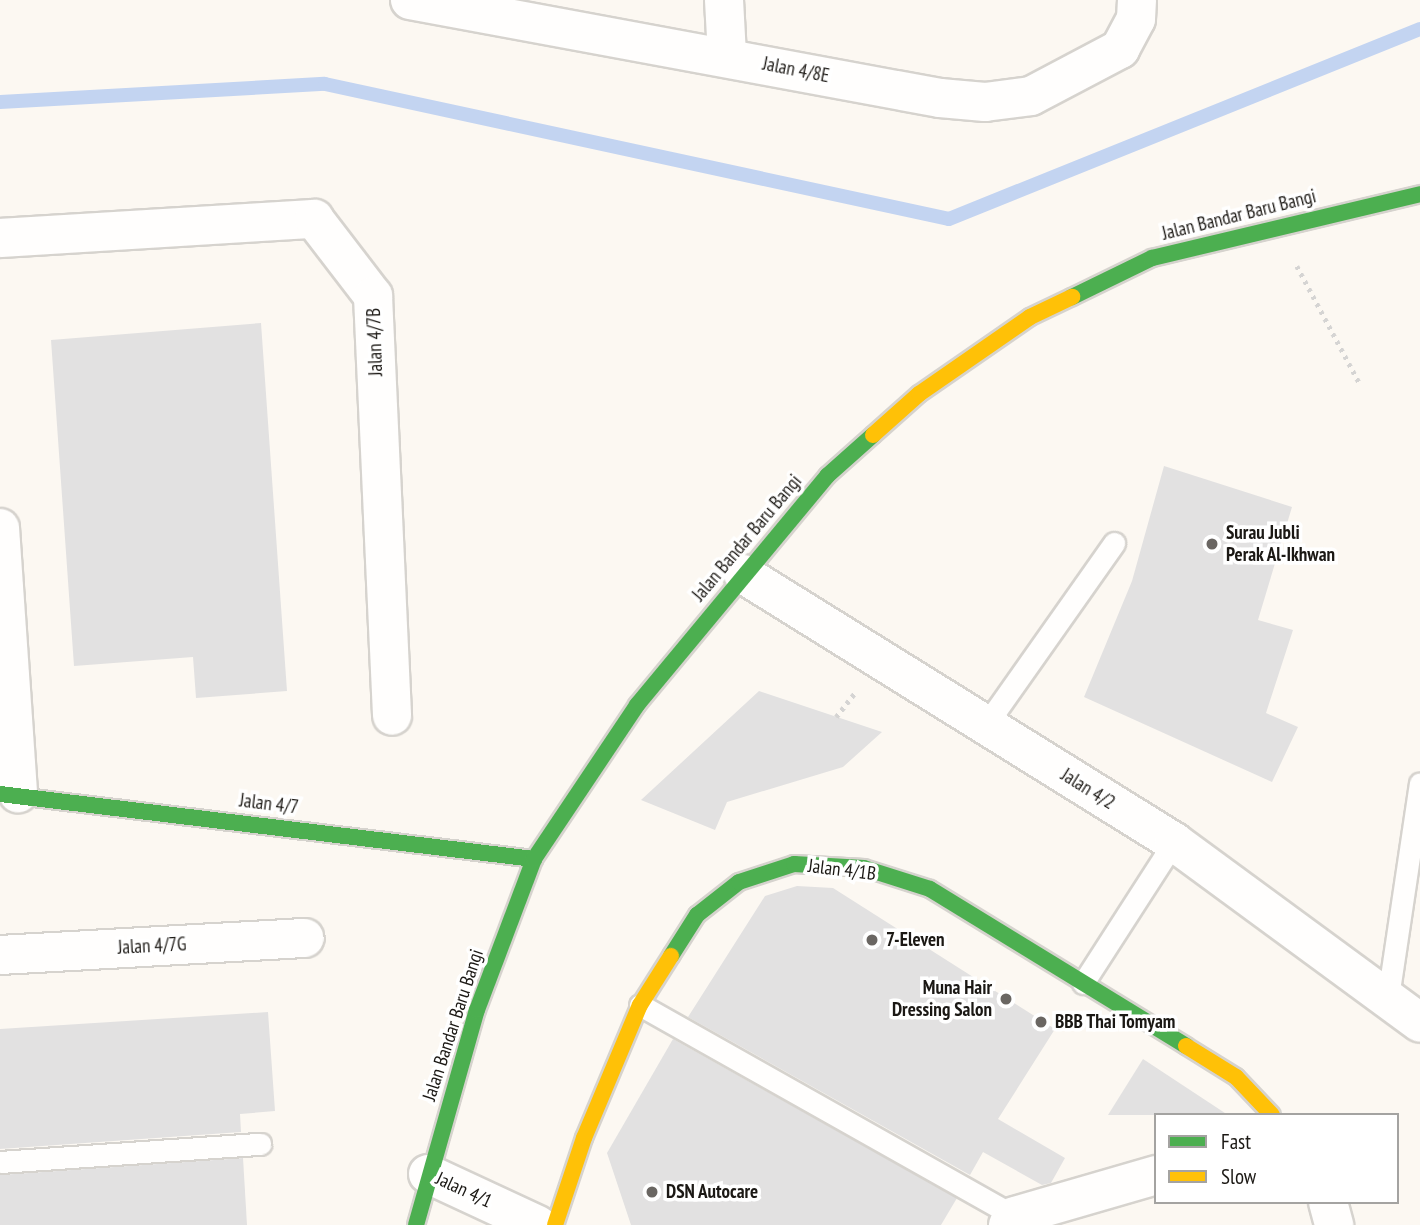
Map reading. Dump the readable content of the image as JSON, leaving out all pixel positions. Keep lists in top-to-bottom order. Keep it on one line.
{"streets":{"street":["Jalan 4/8E","Jalan Bandar Baru Bangi","Jalan 4/7B","Jalan 4/2","Jalan 4/7","Jalan 4/1B","Jalan 4/7G","Jalan 4/1"]},"crossings":[["Jalan Bandar Baru Bangi","Jalan 4/2"],["Jalan Bandar Baru Bangi","Jalan 4/7"],["Jalan Bandar Baru Bangi","Jalan 4/1"]],"places":["Surau Jubli Perak Al-Ikhwan","7-Eleven","Muna Hair Dressing Salon","BBB Thai Tomyam","DSN Autocare"],"legend":["Fast","Slow"]}
